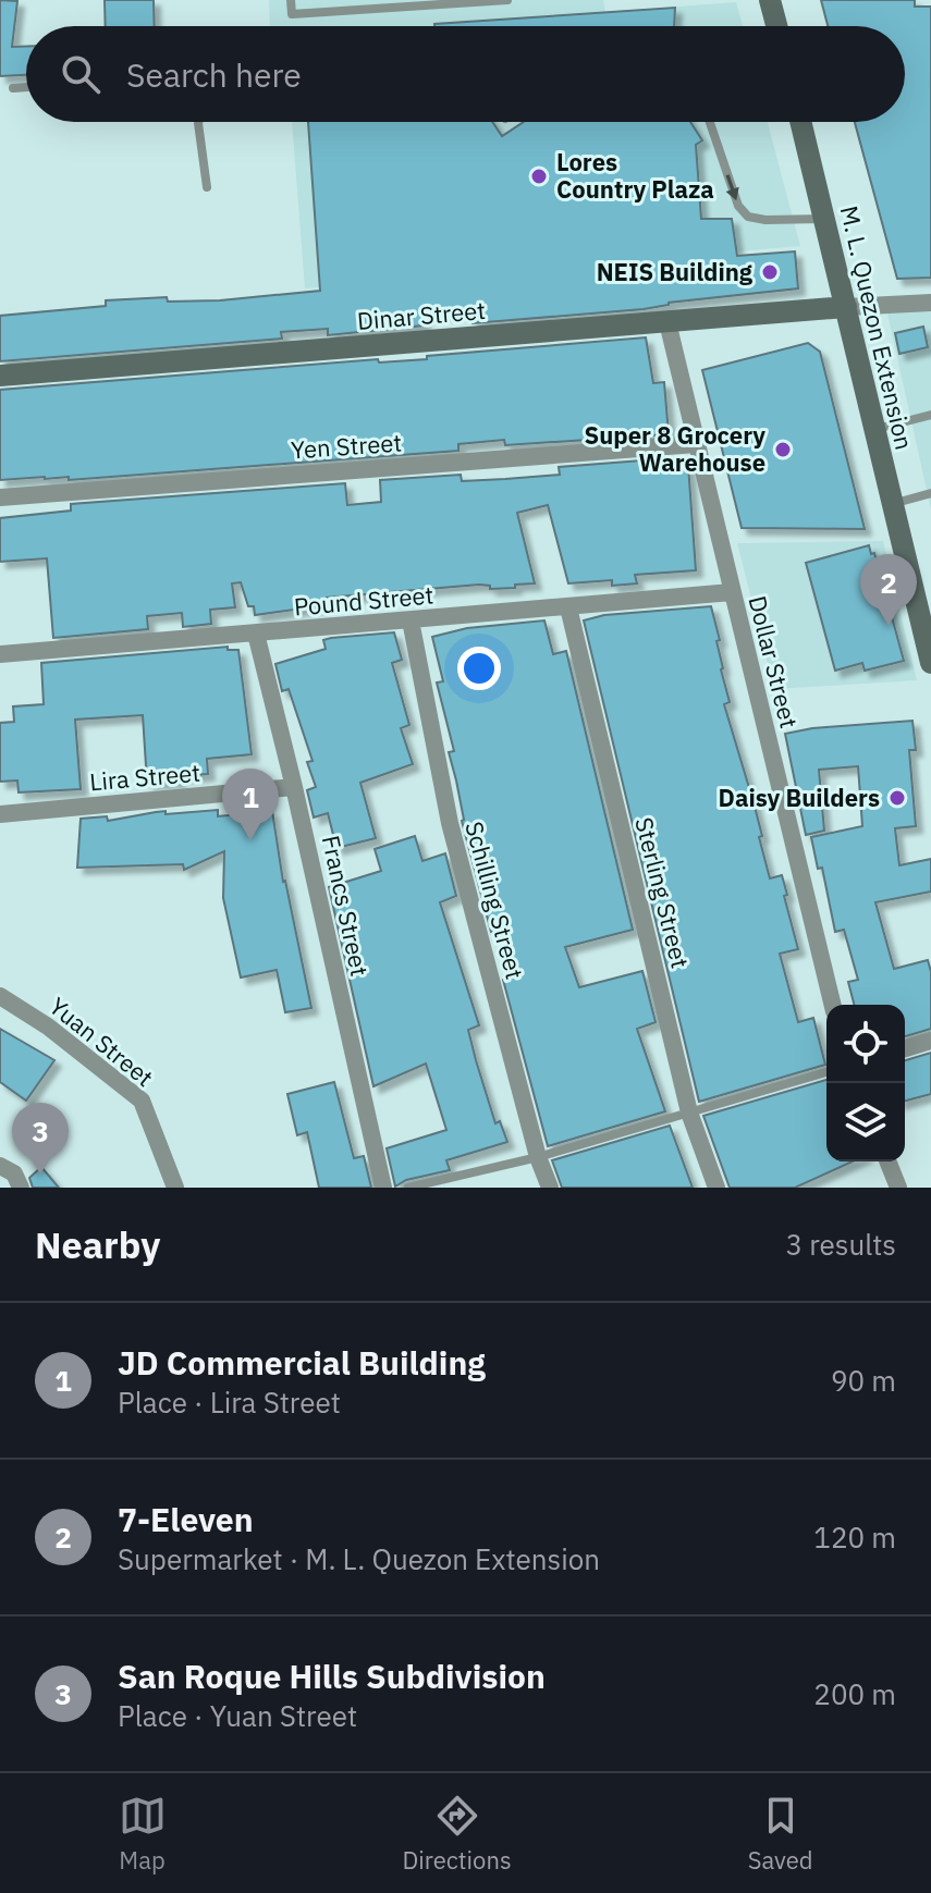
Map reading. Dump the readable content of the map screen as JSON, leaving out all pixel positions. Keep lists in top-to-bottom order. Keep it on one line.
{"streets":{"street":["Dinar Street","M. L. Quezon Extension","Yen Street","Pound Street","Dollar Street","Lira Street","Sterling Street","Schilling Street","Francs Street","Yuan Street"]},"crossings":[["Dinar Street","M. L. Quezon Extension"],["Dinar Street","Dollar Street"],["Yen Street","Dollar Street"],["Pound Street","Dollar Street"],["Pound Street","Sterling Street"],["Pound Street","Schilling Street"],["Pound Street","Francs Street"],["Lira Street","Francs Street"]],"places":["Lores Country Plaza","NEIS Building","Super 8 Grocery Warehouse","Daisy Builders"],"page":{"search":"Search here","pins":["2","1","3"],"heading":["Nearby","3 results"],"list":[{"mark":"1","name":"JD Commercial Building","note":"Place · Lira Street","value":"90 m"},{"mark":"2","name":"7-Eleven","note":"Supermarket · M. L. Quezon Extension","value":"120 m"},{"mark":"3","name":"San Roque Hills Subdivision","note":"Place · Yuan Street","value":"200 m"}],"nav":["Map","Directions","Saved"]}}
